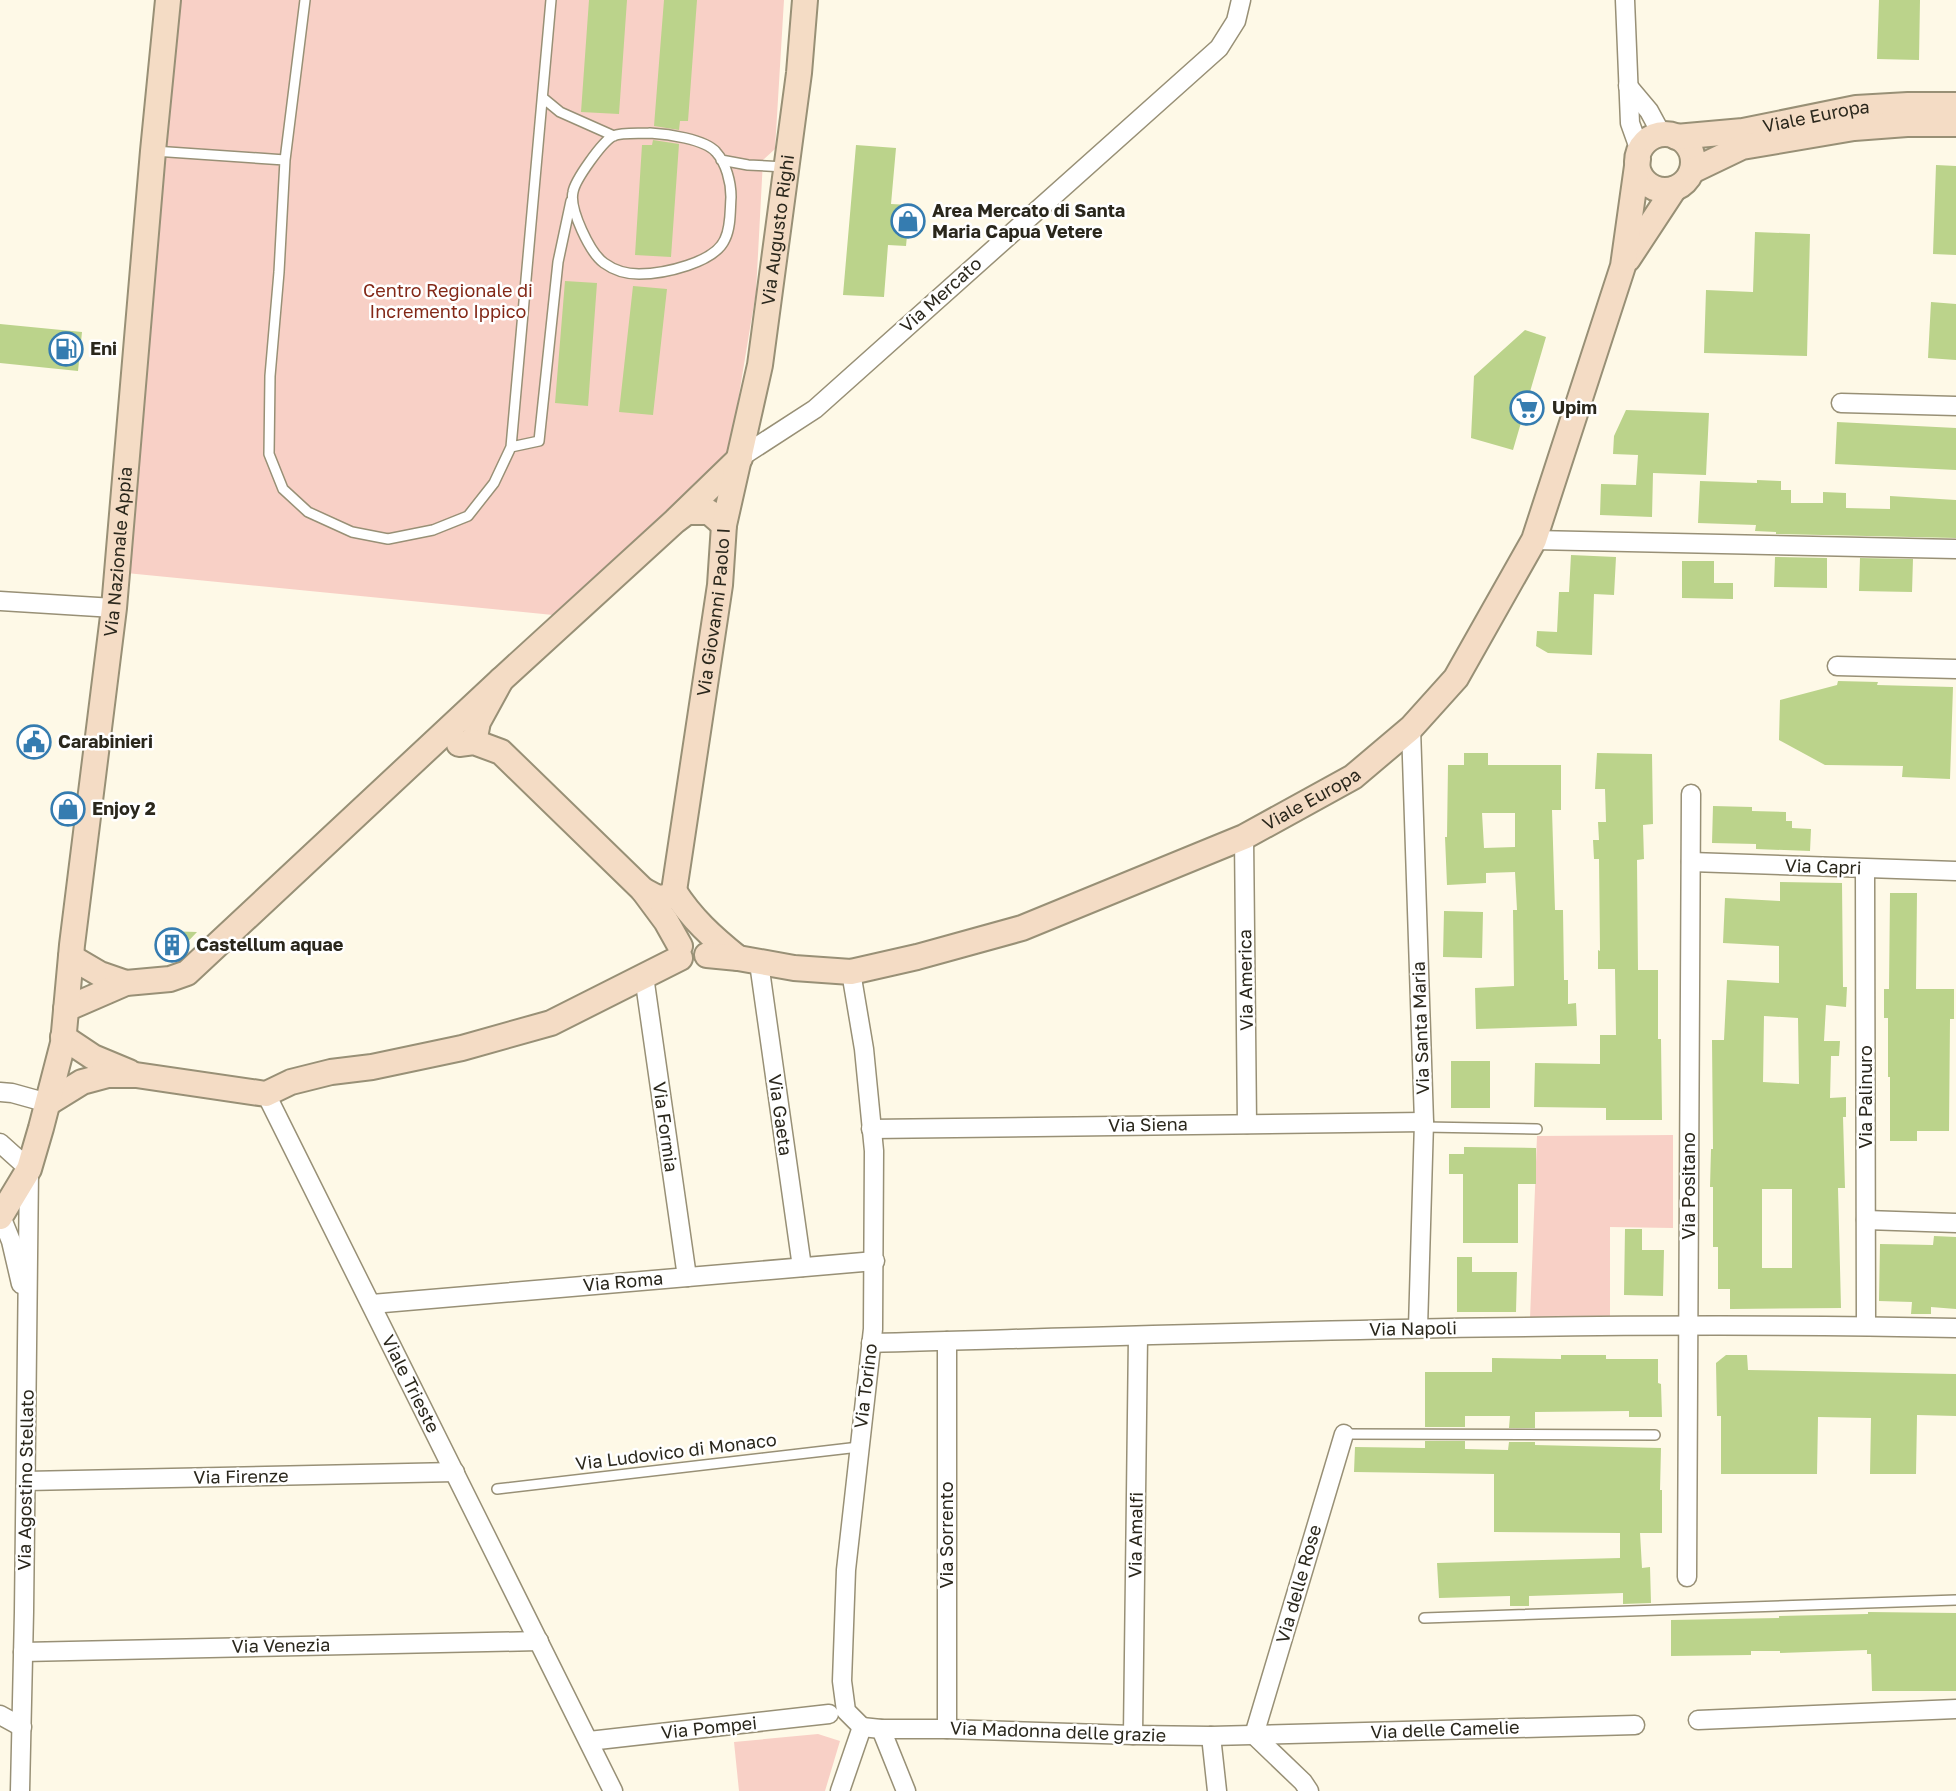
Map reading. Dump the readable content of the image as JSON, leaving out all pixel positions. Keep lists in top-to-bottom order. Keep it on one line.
{"streets":{"street":["Viale Europa","Via Augusto Righi","Via Mercato","Via Nazionale Appia","Via Giovanni Paolo I","Via Capri","Via America","Via Santa Maria","Via Palinuro","Via Gaeta","Via Siena","Via Formia","Via Positano","Via Roma","Via Napoli","Viale Trieste","Via Torino","Via Firenze","Via Agostino Stellato","Via Sorrento","Via Amalfi","Via delle Rose","Via Venezia","Via Pompei","Via delle Camelie","Via Madonna delle grazie"],"lane":["Via Ludovico di Monaco"]},"crossings":[["Viale Europa","Via America"],["Viale Europa","Via Santa Maria"],["Viale Europa","Via Gaeta"],["Viale Europa","Via Torino"],["Via Augusto Righi","Via Mercato"],["Via Augusto Righi","Via Giovanni Paolo I"],["Via Nazionale Appia","Via Agostino Stellato"],["Via Capri","Via Palinuro"],["Via Capri","Via Positano"],["Via America","Via Siena"],["Via Santa Maria","Via Siena"],["Via Santa Maria","Via Napoli"],["Via Palinuro","Via Napoli"],["Via Gaeta","Via Roma"],["Via Siena","Via Torino"],["Via Formia","Via Roma"],["Via Positano","Via Napoli"],["Via Roma","Viale Trieste"],["Via Roma","Via Torino"],["Via Napoli","Via Torino"],["Via Napoli","Via Sorrento"],["Via Napoli","Via Amalfi"],["Viale Trieste","Via Firenze"],["Viale Trieste","Via Venezia"],["Viale Trieste","Via Pompei"],["Via Torino","Via Ludovico di Monaco"],["Via Torino","Via Madonna delle grazie"],["Via Firenze","Via Agostino Stellato"],["Via Agostino Stellato","Via Venezia"],["Via Sorrento","Via Madonna delle grazie"],["Via Amalfi","Via Madonna delle grazie"],["Via delle Rose","Via delle Camelie"],["Via delle Rose","Via Madonna delle grazie"],["Via delle Camelie","Via Madonna delle grazie"]],"parks":["Centro Regionale di Incremento Ippico"],"places":{"shop":["Area Mercato di Santa Maria Capua Vetere","Enjoy 2"],"fuel station":["Eni"],"supermarket":["Upim"],"public building":["Carabinieri"],"building":["Castellum aquae"]}}
